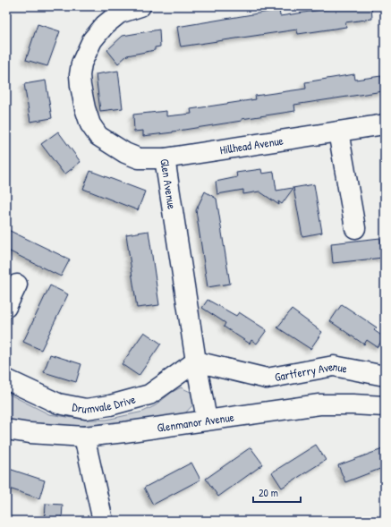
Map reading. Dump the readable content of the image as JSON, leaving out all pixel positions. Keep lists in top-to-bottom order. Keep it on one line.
{"streets":{"street":["Hillhead Avenue","Glen Avenue","Gartferry Avenue","Drumvale Drive","Glenmanor Avenue"]},"crossings":[["Hillhead Avenue","Glen Avenue"],["Glen Avenue","Gartferry Avenue"],["Glen Avenue","Drumvale Drive"],["Glen Avenue","Glenmanor Avenue"],["Gartferry Avenue","Drumvale Drive"]],"scale_bar":"20 m"}
